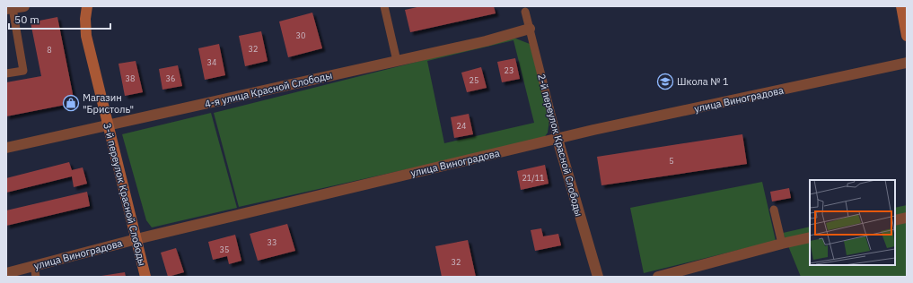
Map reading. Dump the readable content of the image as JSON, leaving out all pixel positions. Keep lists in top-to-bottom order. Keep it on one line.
{"streets":{"street":["4-я улица Красной Слободы","улица Виноградова","2-й переулок Красной Слободы","3-й переулок Красной Слободы"]},"crossings":[["4-я улица Красной Слободы","2-й переулок Красной Слободы"],["4-я улица Красной Слободы","3-й переулок Красной Слободы"],["улица Виноградова","2-й переулок Красной Слободы"],["улица Виноградова","3-й переулок Красной Слободы"]],"places":{"school or university":["Школа № 1"],"shop":["Магазин \"Бристоль\""]},"house_numbers":["30","32","8","34","23","38","36","25","24","5","21/11","33","35","32"],"scale_bar":"50 m"}
